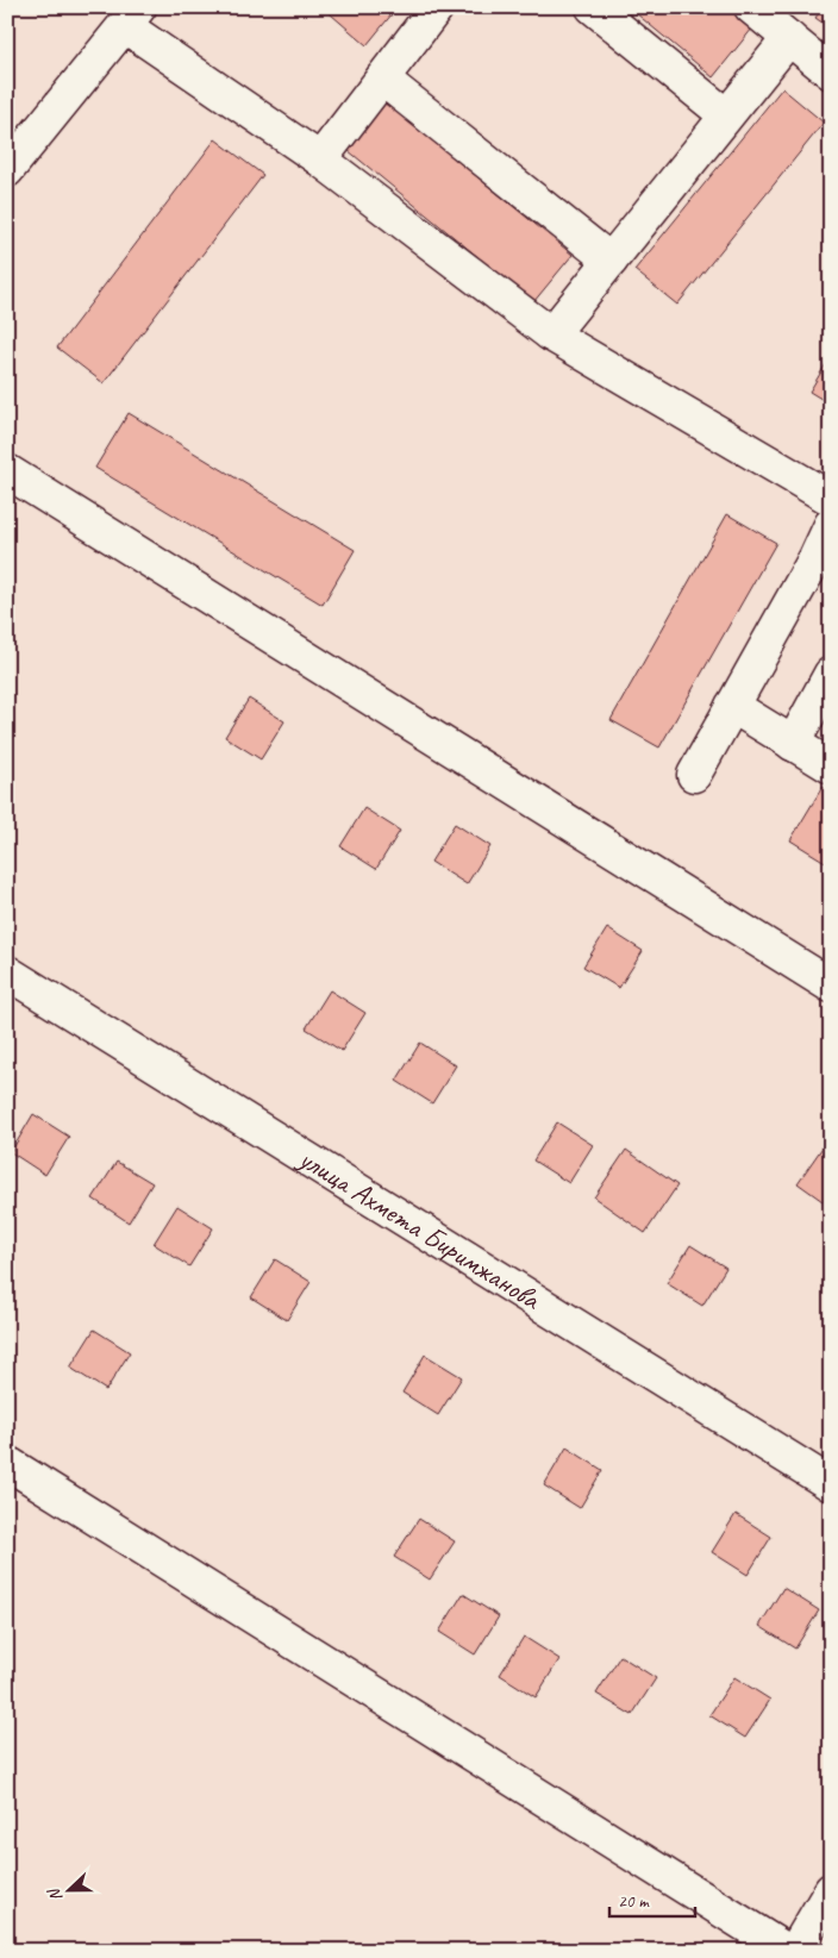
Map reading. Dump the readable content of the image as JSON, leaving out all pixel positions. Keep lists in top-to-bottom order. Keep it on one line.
{"streets":{"street":["улица Ахмета Биримжанова"]},"scale_bar":"20 m","north":"left"}
